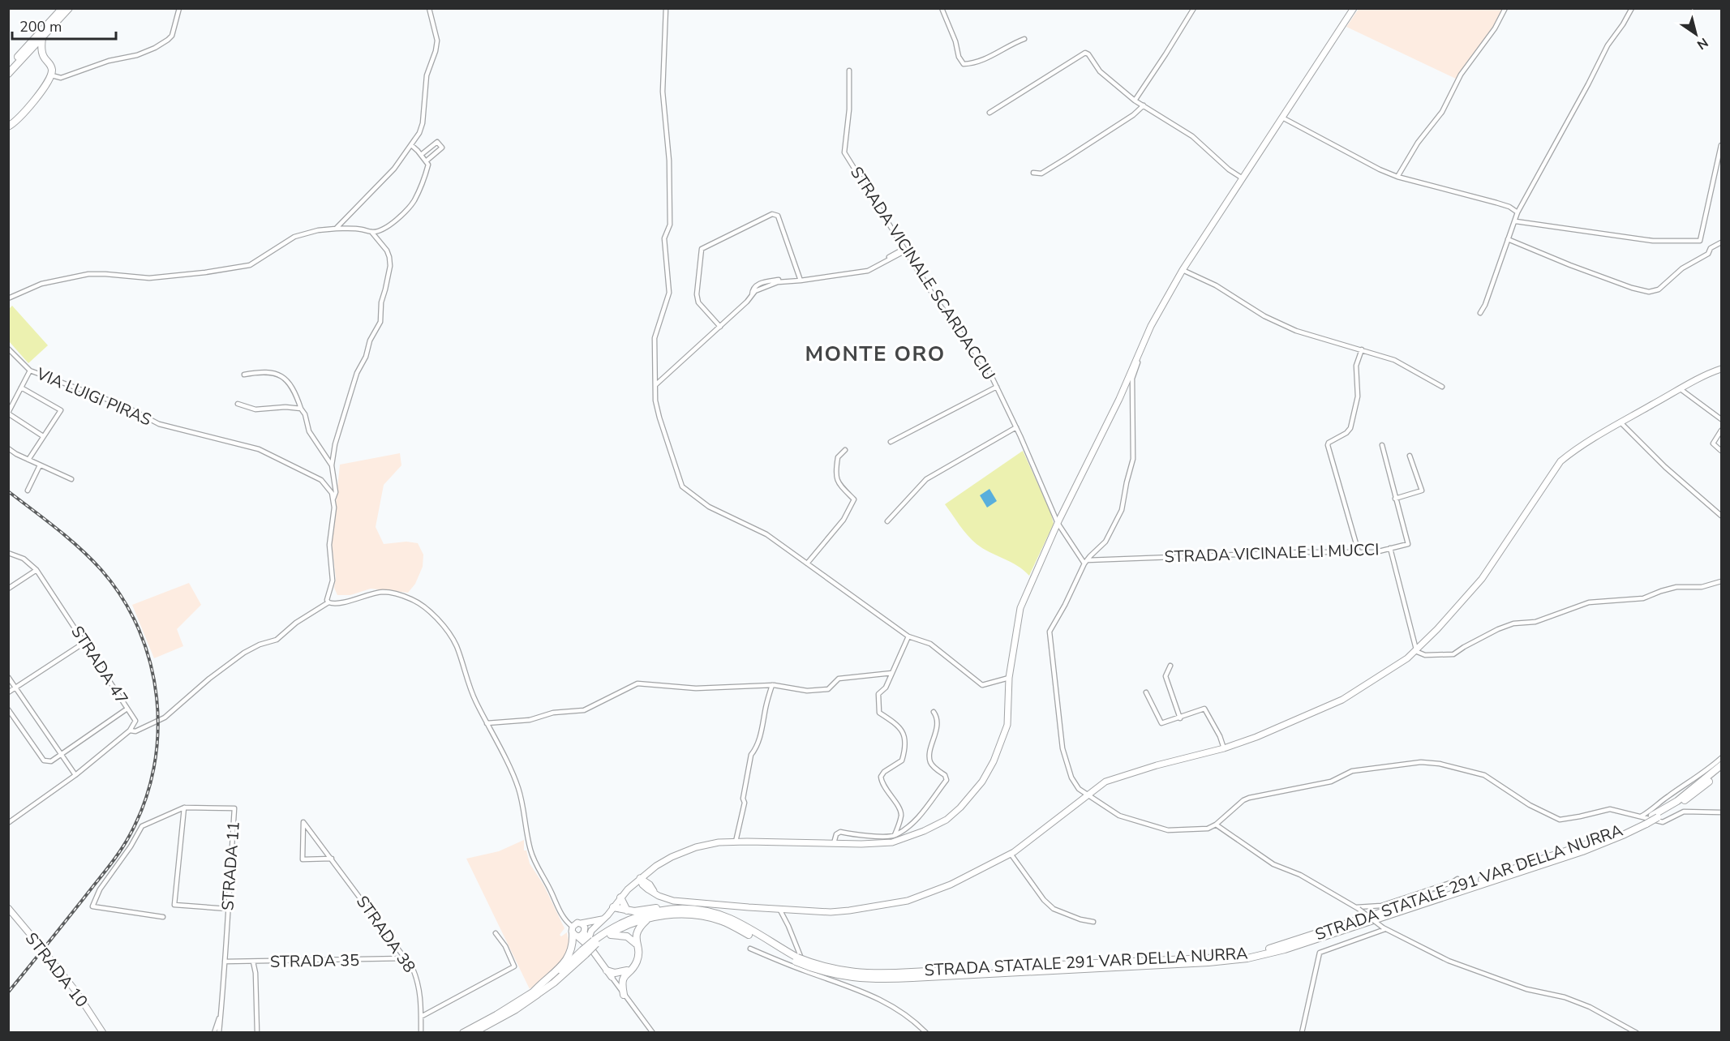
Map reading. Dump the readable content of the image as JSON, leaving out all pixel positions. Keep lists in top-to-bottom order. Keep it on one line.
{"streets":{"highway":["STRADA STATALE 291 VAR DELLA NURRA"],"street":["STRADA VICINALE SCARDACCIU","VIA LUIGI PIRAS","STRADA VICINALE LI MUCCI","STRADA 47","STRADA 11","STRADA 38","STRADA 35","STRADA 10"]},"crossings":[["STRADA VICINALE SCARDACCIU","STRADA VICINALE LI MUCCI"],["STRADA 11","STRADA 35"],["STRADA 38","STRADA 35"]],"districts":["MONTE ORO"],"scale_bar":"200 m","north":"bottom right"}
